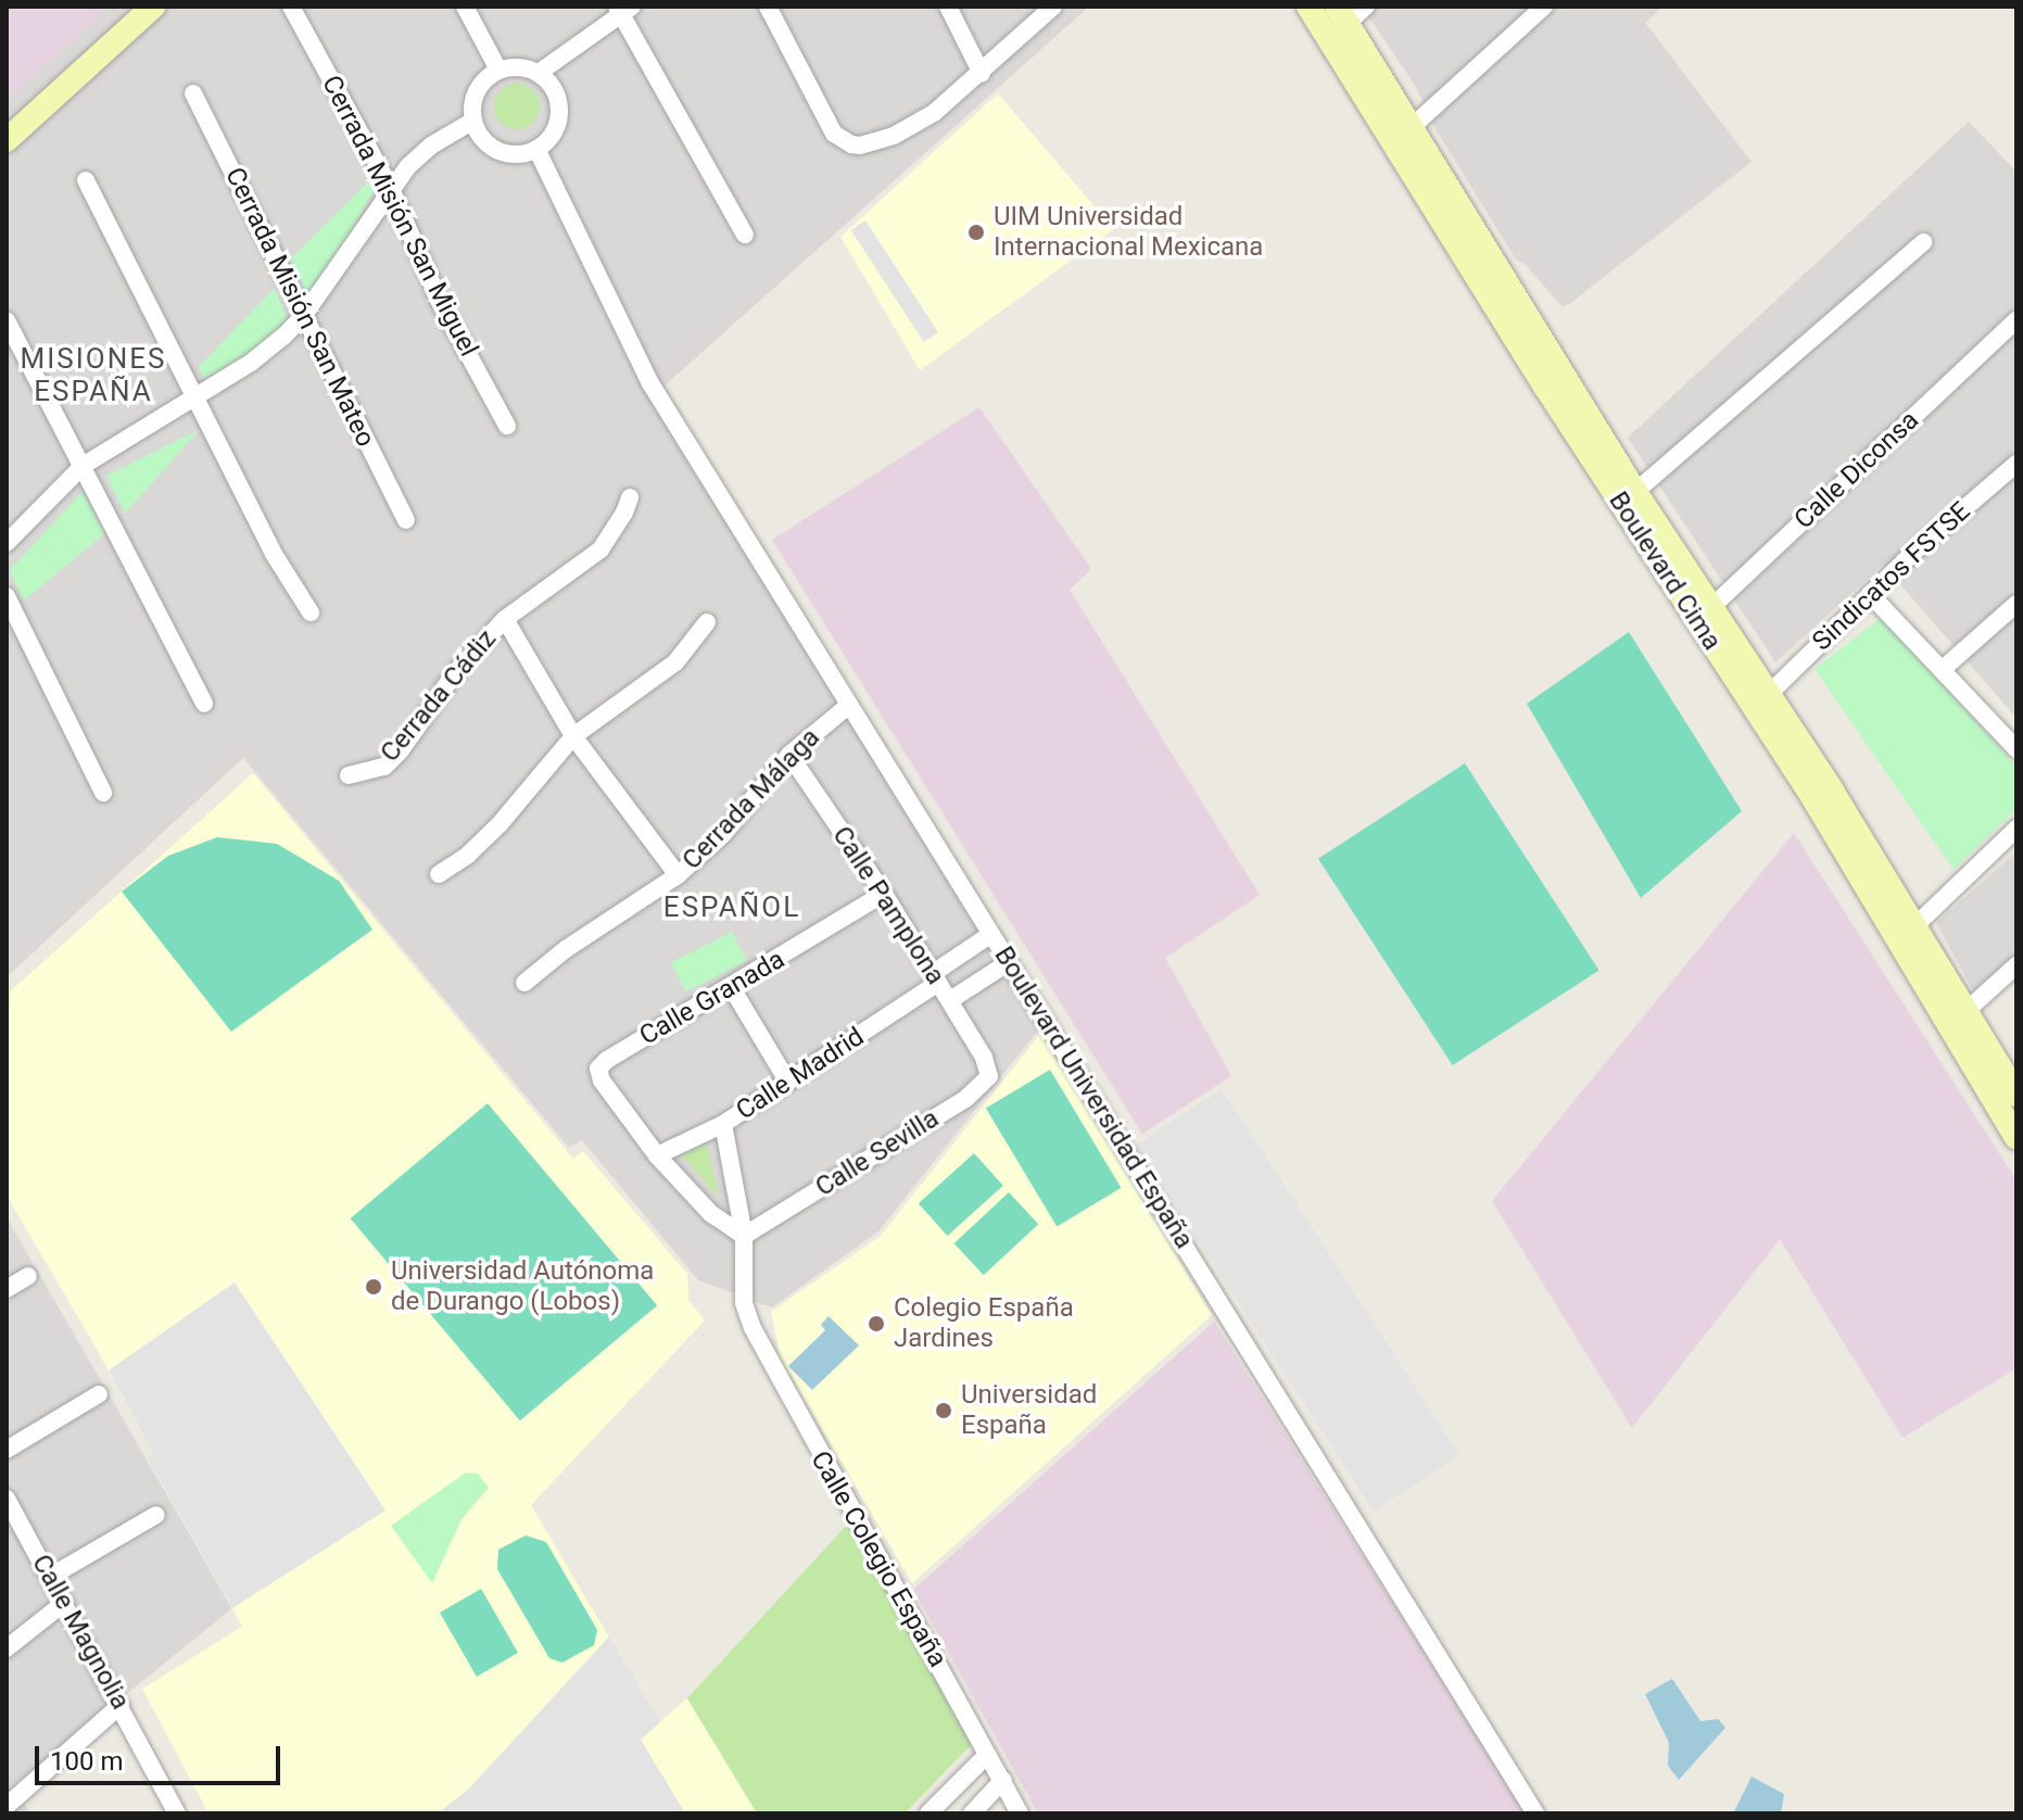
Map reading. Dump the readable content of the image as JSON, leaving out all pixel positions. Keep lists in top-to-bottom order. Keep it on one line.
{"streets":{"main road":["Boulevard Cima"],"street":["Cerrada Misión San Miguel","Cerrada Misión San Mateo","Calle Diconsa","Sindicatos FSTSE","Cerrada Cádiz","Cerrada Málaga","Calle Pamplona","Calle Granada","Calle Madrid","Boulevard Universidad España","Calle Sevilla","Calle Colegio España","Calle Magnolia"]},"crossings":[["Calle Diconsa","Boulevard Cima"],["Boulevard Cima","Sindicatos FSTSE"],["Cerrada Málaga","Calle Pamplona"],["Cerrada Málaga","Boulevard Universidad España"],["Calle Pamplona","Calle Granada"],["Calle Pamplona","Calle Madrid"],["Calle Pamplona","Calle Sevilla"],["Calle Granada","Calle Madrid"],["Calle Madrid","Boulevard Universidad España"],["Calle Sevilla","Calle Colegio España"]],"districts":["MISIONES ESPAÑA","ESPAÑOL"],"places":["UIM Universidad Internacional Mexicana","Universidad Autónoma de Durango (Lobos)","Colegio España Jardines","Universidad España"],"scale_bar":"100 m"}
